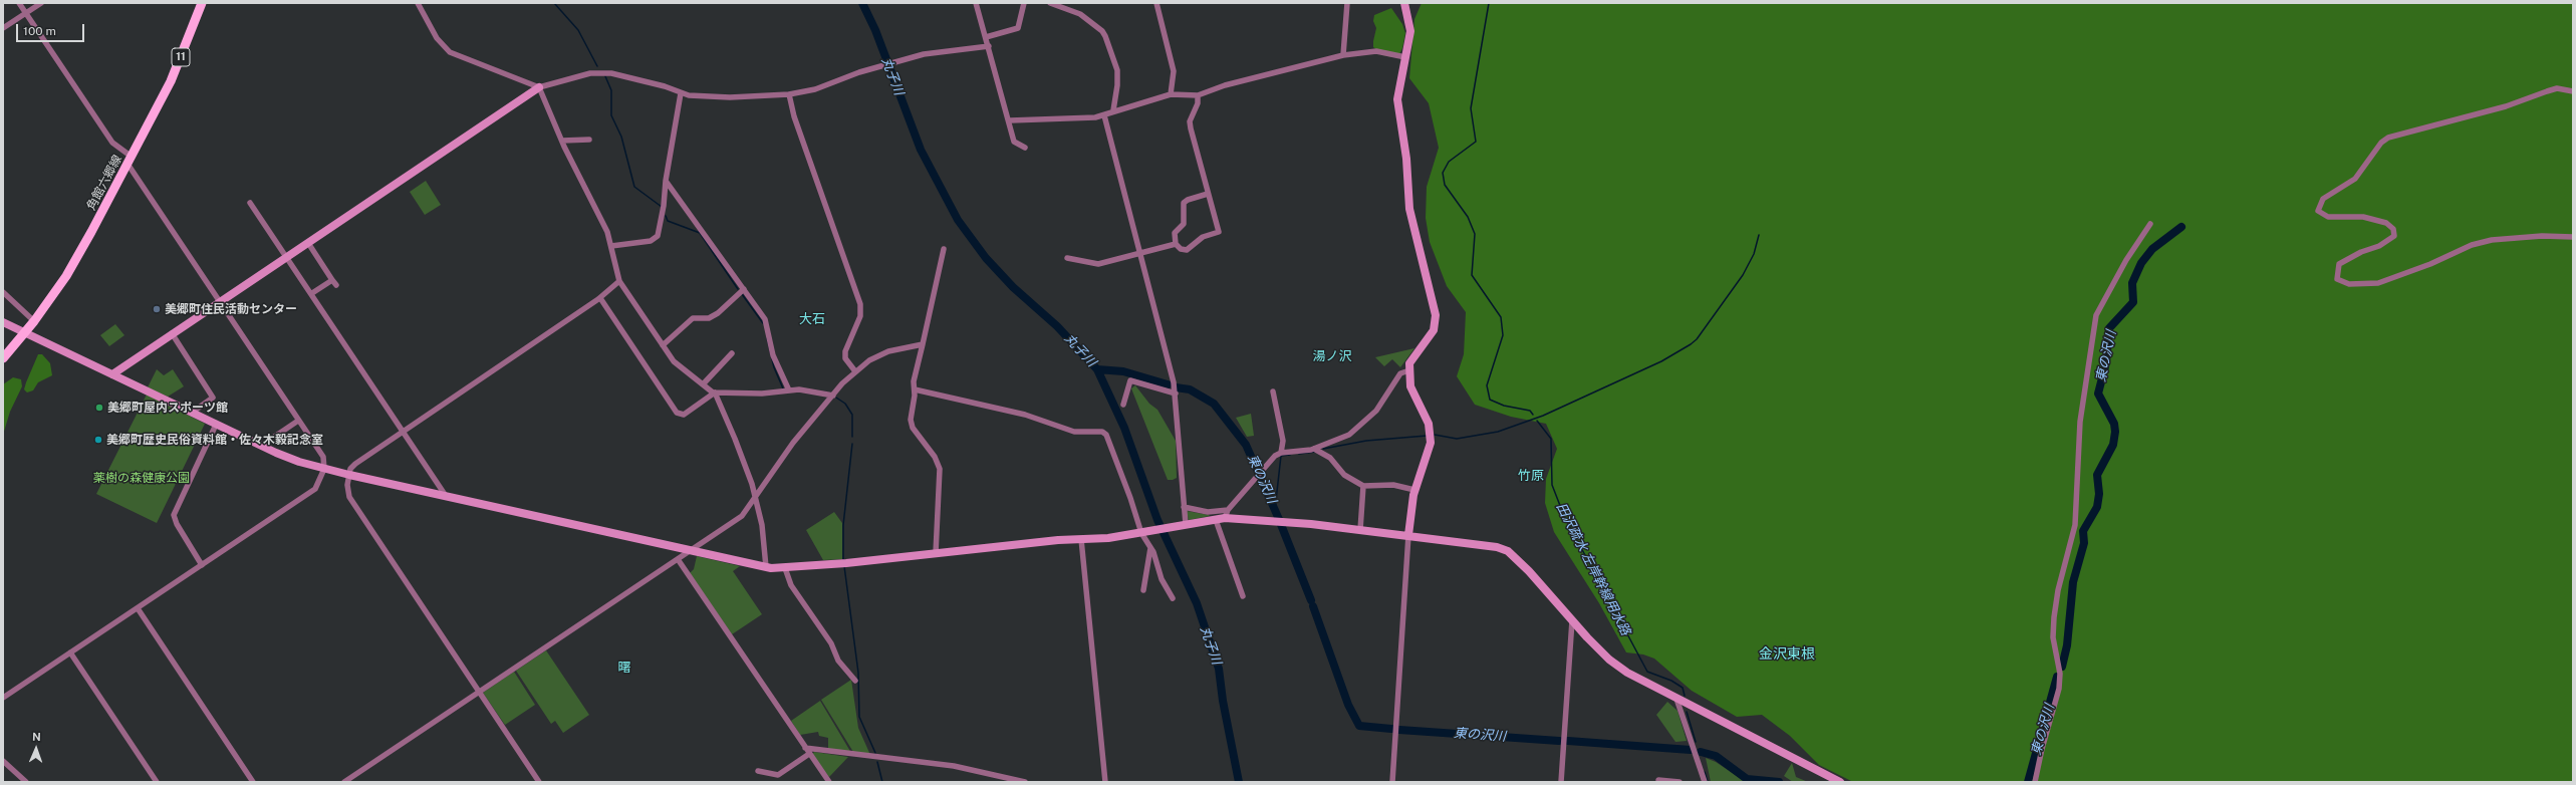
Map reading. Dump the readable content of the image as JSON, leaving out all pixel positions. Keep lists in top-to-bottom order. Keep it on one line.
{"streets":{"main road":["11","角館六郷線"]},"districts":["大石","湯ノ沢","竹原","金沢東根","曙"],"water":["丸子川","東の沢川","田沢疏水 左岸幹線用水路"],"parks":["薬樹の森健康公園"],"places":["美郷町住民活動センター","美郷町屋内スポーツ館","美郷町歴史民俗資料館・佐々木毅記念室"],"scale_bar":"100 m","north":"top"}
